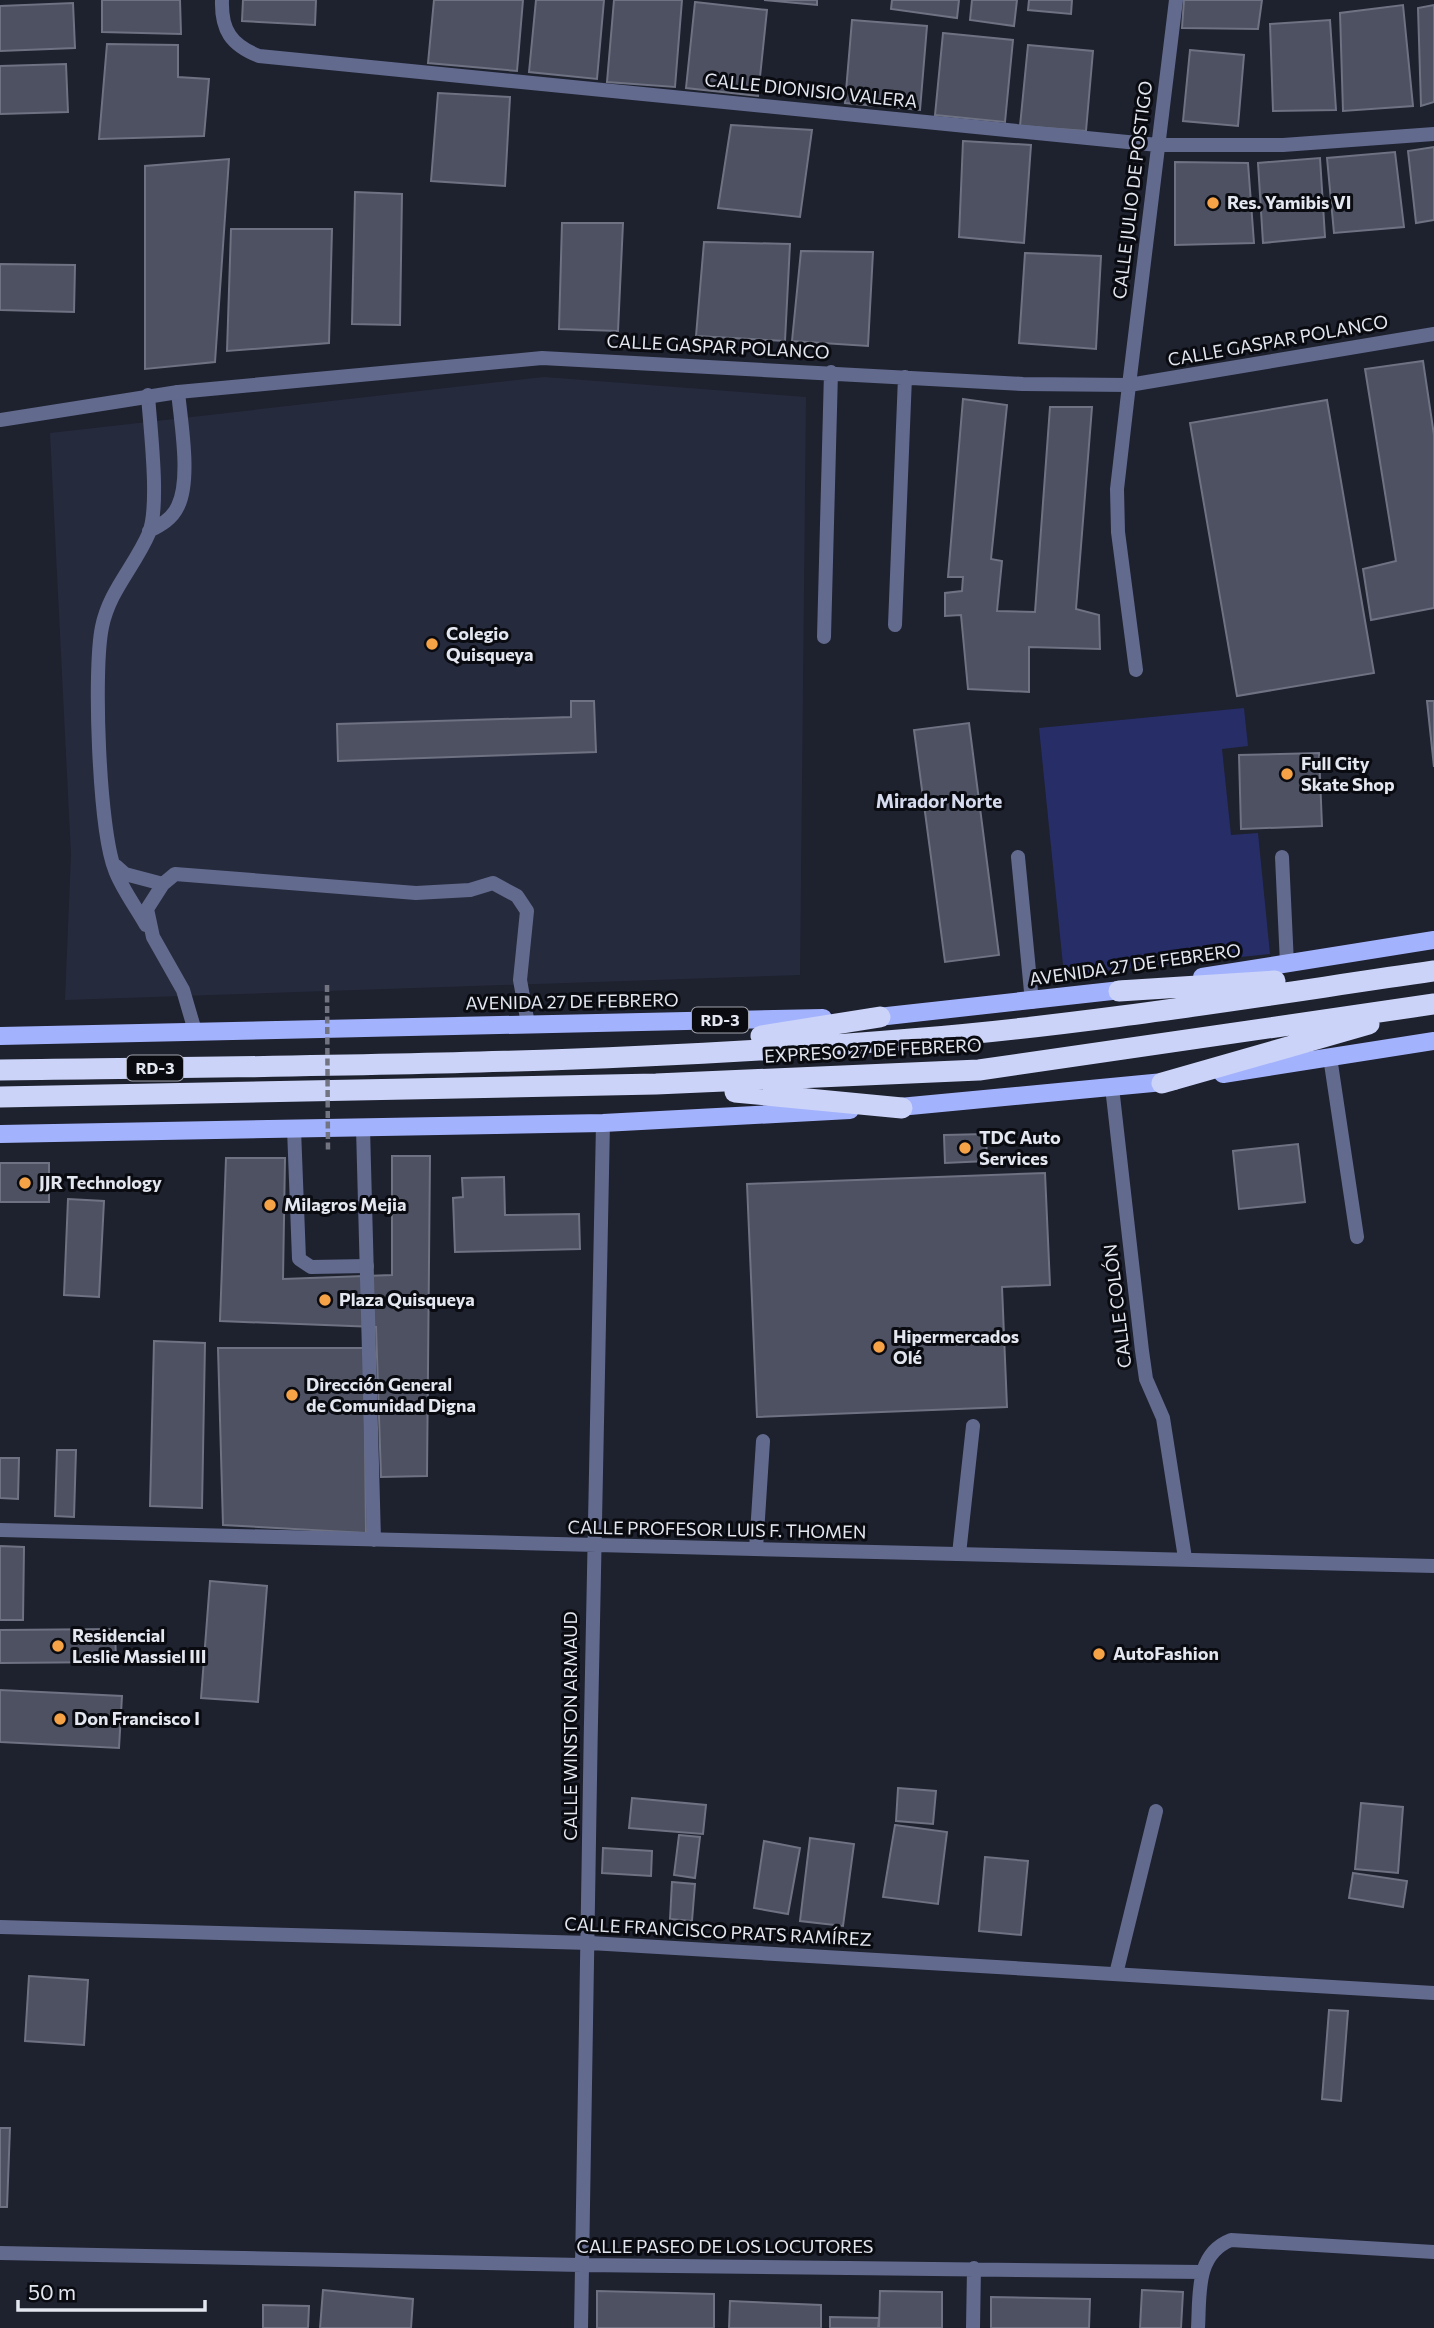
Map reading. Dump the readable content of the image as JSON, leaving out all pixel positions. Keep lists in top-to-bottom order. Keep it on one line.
{"streets":{"highway":["RD-3","EXPRESO 27 DE FEBRERO"],"main road":["AVENIDA 27 DE FEBRERO"],"street":["CALLE DIONISIO VALERA","CALLE JULIO DE POSTIGO","CALLE GASPAR POLANCO","CALLE COLÓN","CALLE PROFESOR LUIS F. THOMEN","CALLE WINSTON ARMAUD","CALLE FRANCISCO PRATS RAMÍREZ","CALLE PASEO DE LOS LOCUTORES"]},"crossings":[["CALLE DIONISIO VALERA","CALLE JULIO DE POSTIGO"],["CALLE JULIO DE POSTIGO","CALLE GASPAR POLANCO"],["CALLE COLÓN","CALLE PROFESOR LUIS F. THOMEN"],["CALLE PROFESOR LUIS F. THOMEN","CALLE WINSTON ARMAUD"],["CALLE WINSTON ARMAUD","CALLE FRANCISCO PRATS RAMÍREZ"],["CALLE WINSTON ARMAUD","CALLE PASEO DE LOS LOCUTORES"]],"districts":["Mirador Norte"],"places":["Res. Yamibis VI","Colegio Quisqueya","Full City Skate Shop","TDC Auto Services","JJR Technology","Milagros Mejia","Plaza Quisqueya","Hipermercados Olé","Dirección General de Comunidad Digna","Residencial Leslie Massiel III","AutoFashion","Don Francisco I"],"scale_bar":"50 m"}
